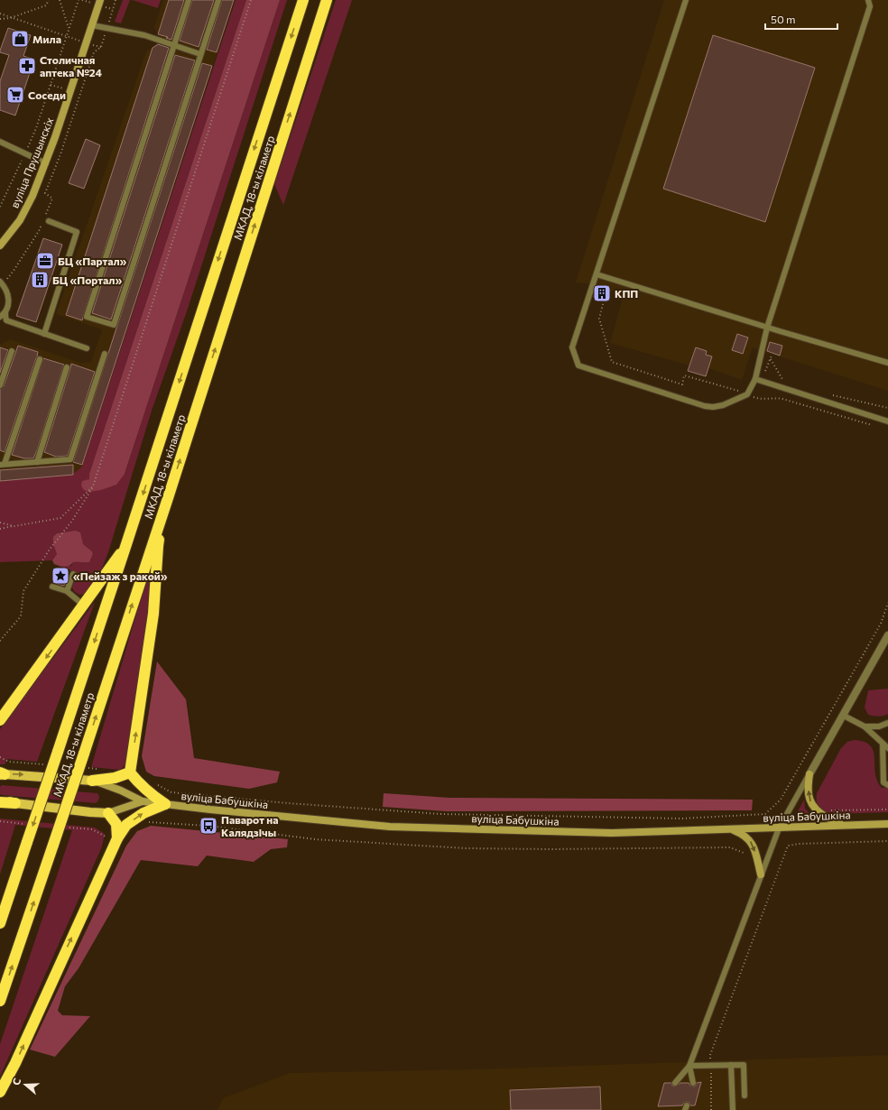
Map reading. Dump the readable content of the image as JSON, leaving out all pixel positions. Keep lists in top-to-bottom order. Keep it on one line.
{"streets":{"highway":["МКАД, 18-ы кіламетр"],"street":["вуліца Прушынскіх","вуліца Бабушкіна"]},"places":{"shop":["Мила"],"pharmacy":["Столичная аптека №24"],"supermarket":["Соседи"],"office":["БЦ «Партал»"],"building":["БЦ «Портал»","КПП"],"place":["«Пейзаж з ракой»"],"bus stop":["Паварот на Калядзічы"]},"scale_bar":"50 m","north":"left"}
